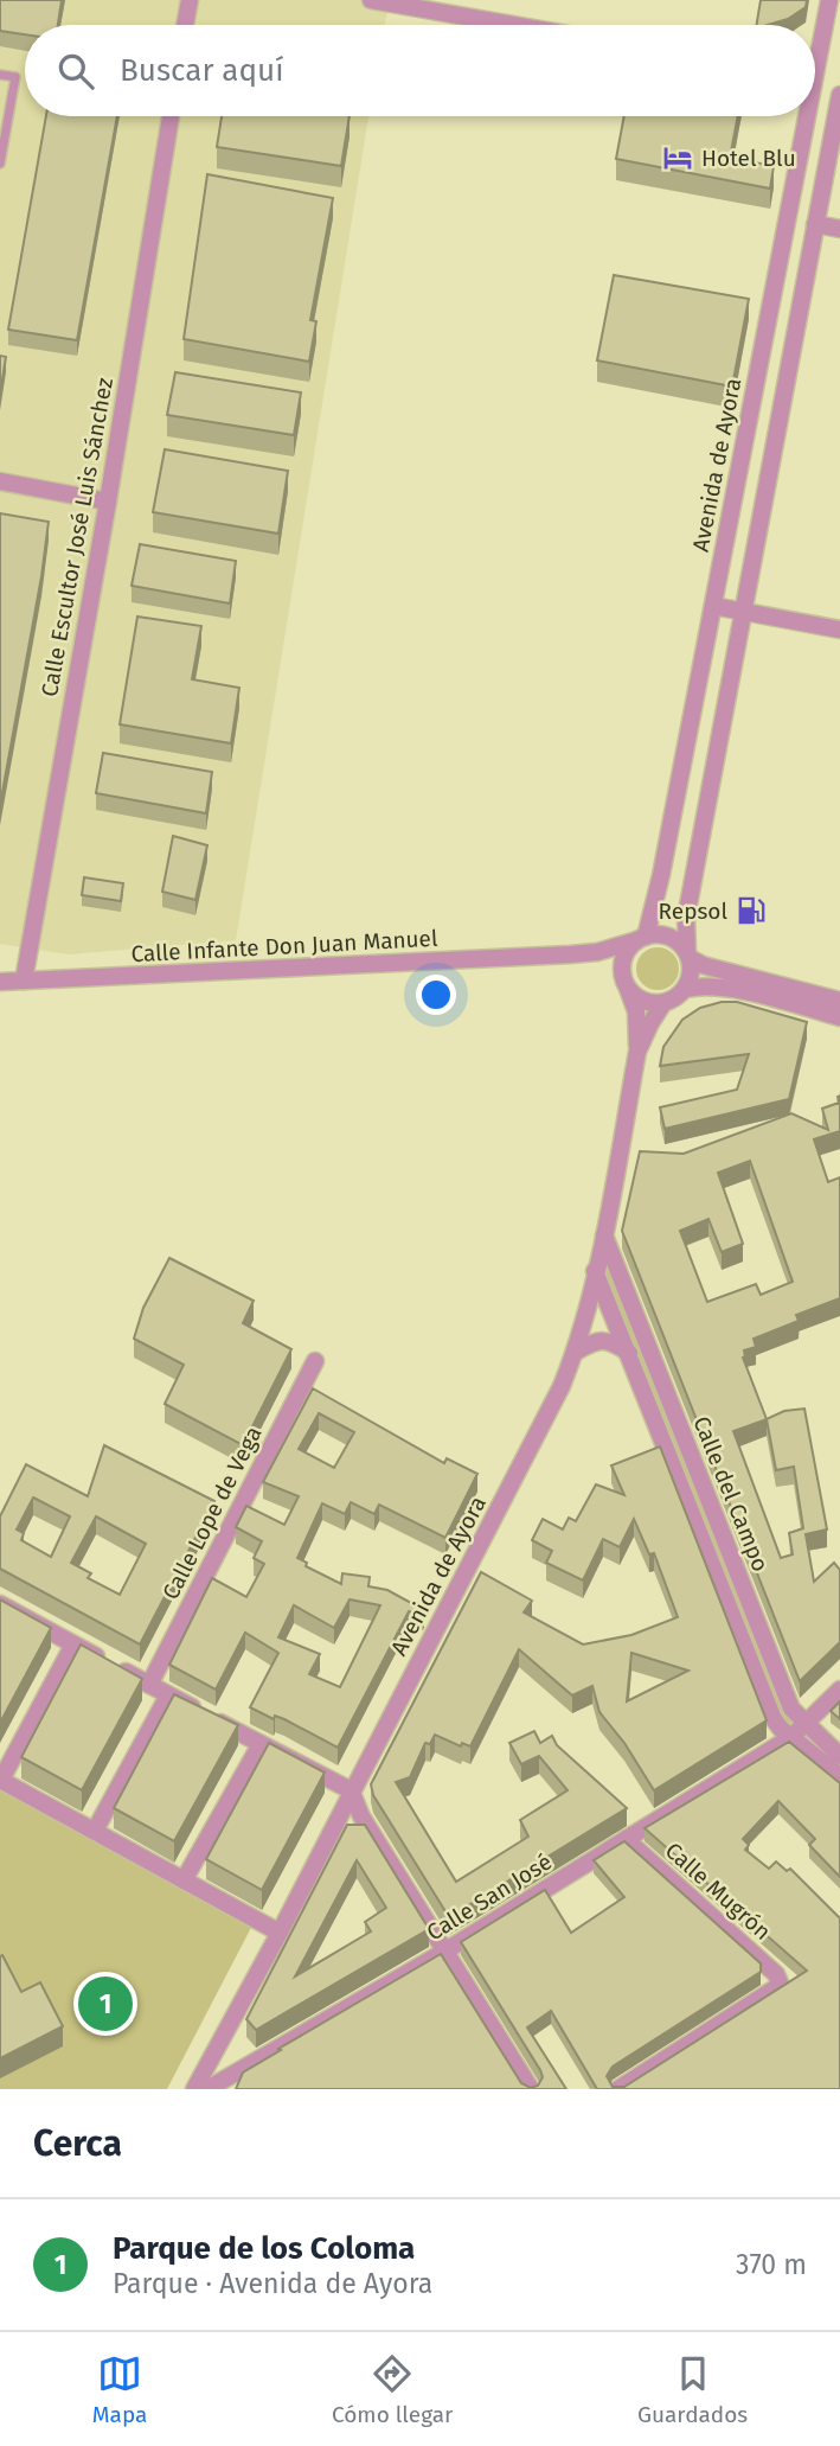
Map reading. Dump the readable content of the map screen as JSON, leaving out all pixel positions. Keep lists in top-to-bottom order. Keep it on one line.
{"streets":{"street":["Avenida de Ayora","Calle Escultor José Luis Sánchez","Calle Infante Don Juan Manuel","Calle del Campo","Calle Lope de Vega","Calle Mugrón","Calle San José"]},"crossings":[["Avenida de Ayora","Calle Infante Don Juan Manuel"],["Avenida de Ayora","Calle del Campo"],["Calle Escultor José Luis Sánchez","Calle Infante Don Juan Manuel"],["Calle del Campo","Calle San José"],["Calle Mugrón","Calle San José"]],"places":{"hotel":["Hotel Blu"],"fuel station":["Repsol"]},"page":{"search":"Buscar aquí","pins":"1","heading":"Cerca","list":[{"mark":"1","name":"Parque de los Coloma","note":"Parque · Avenida de Ayora","value":"370 m"}],"nav":["Mapa","Cómo llegar","Guardados"]}}
